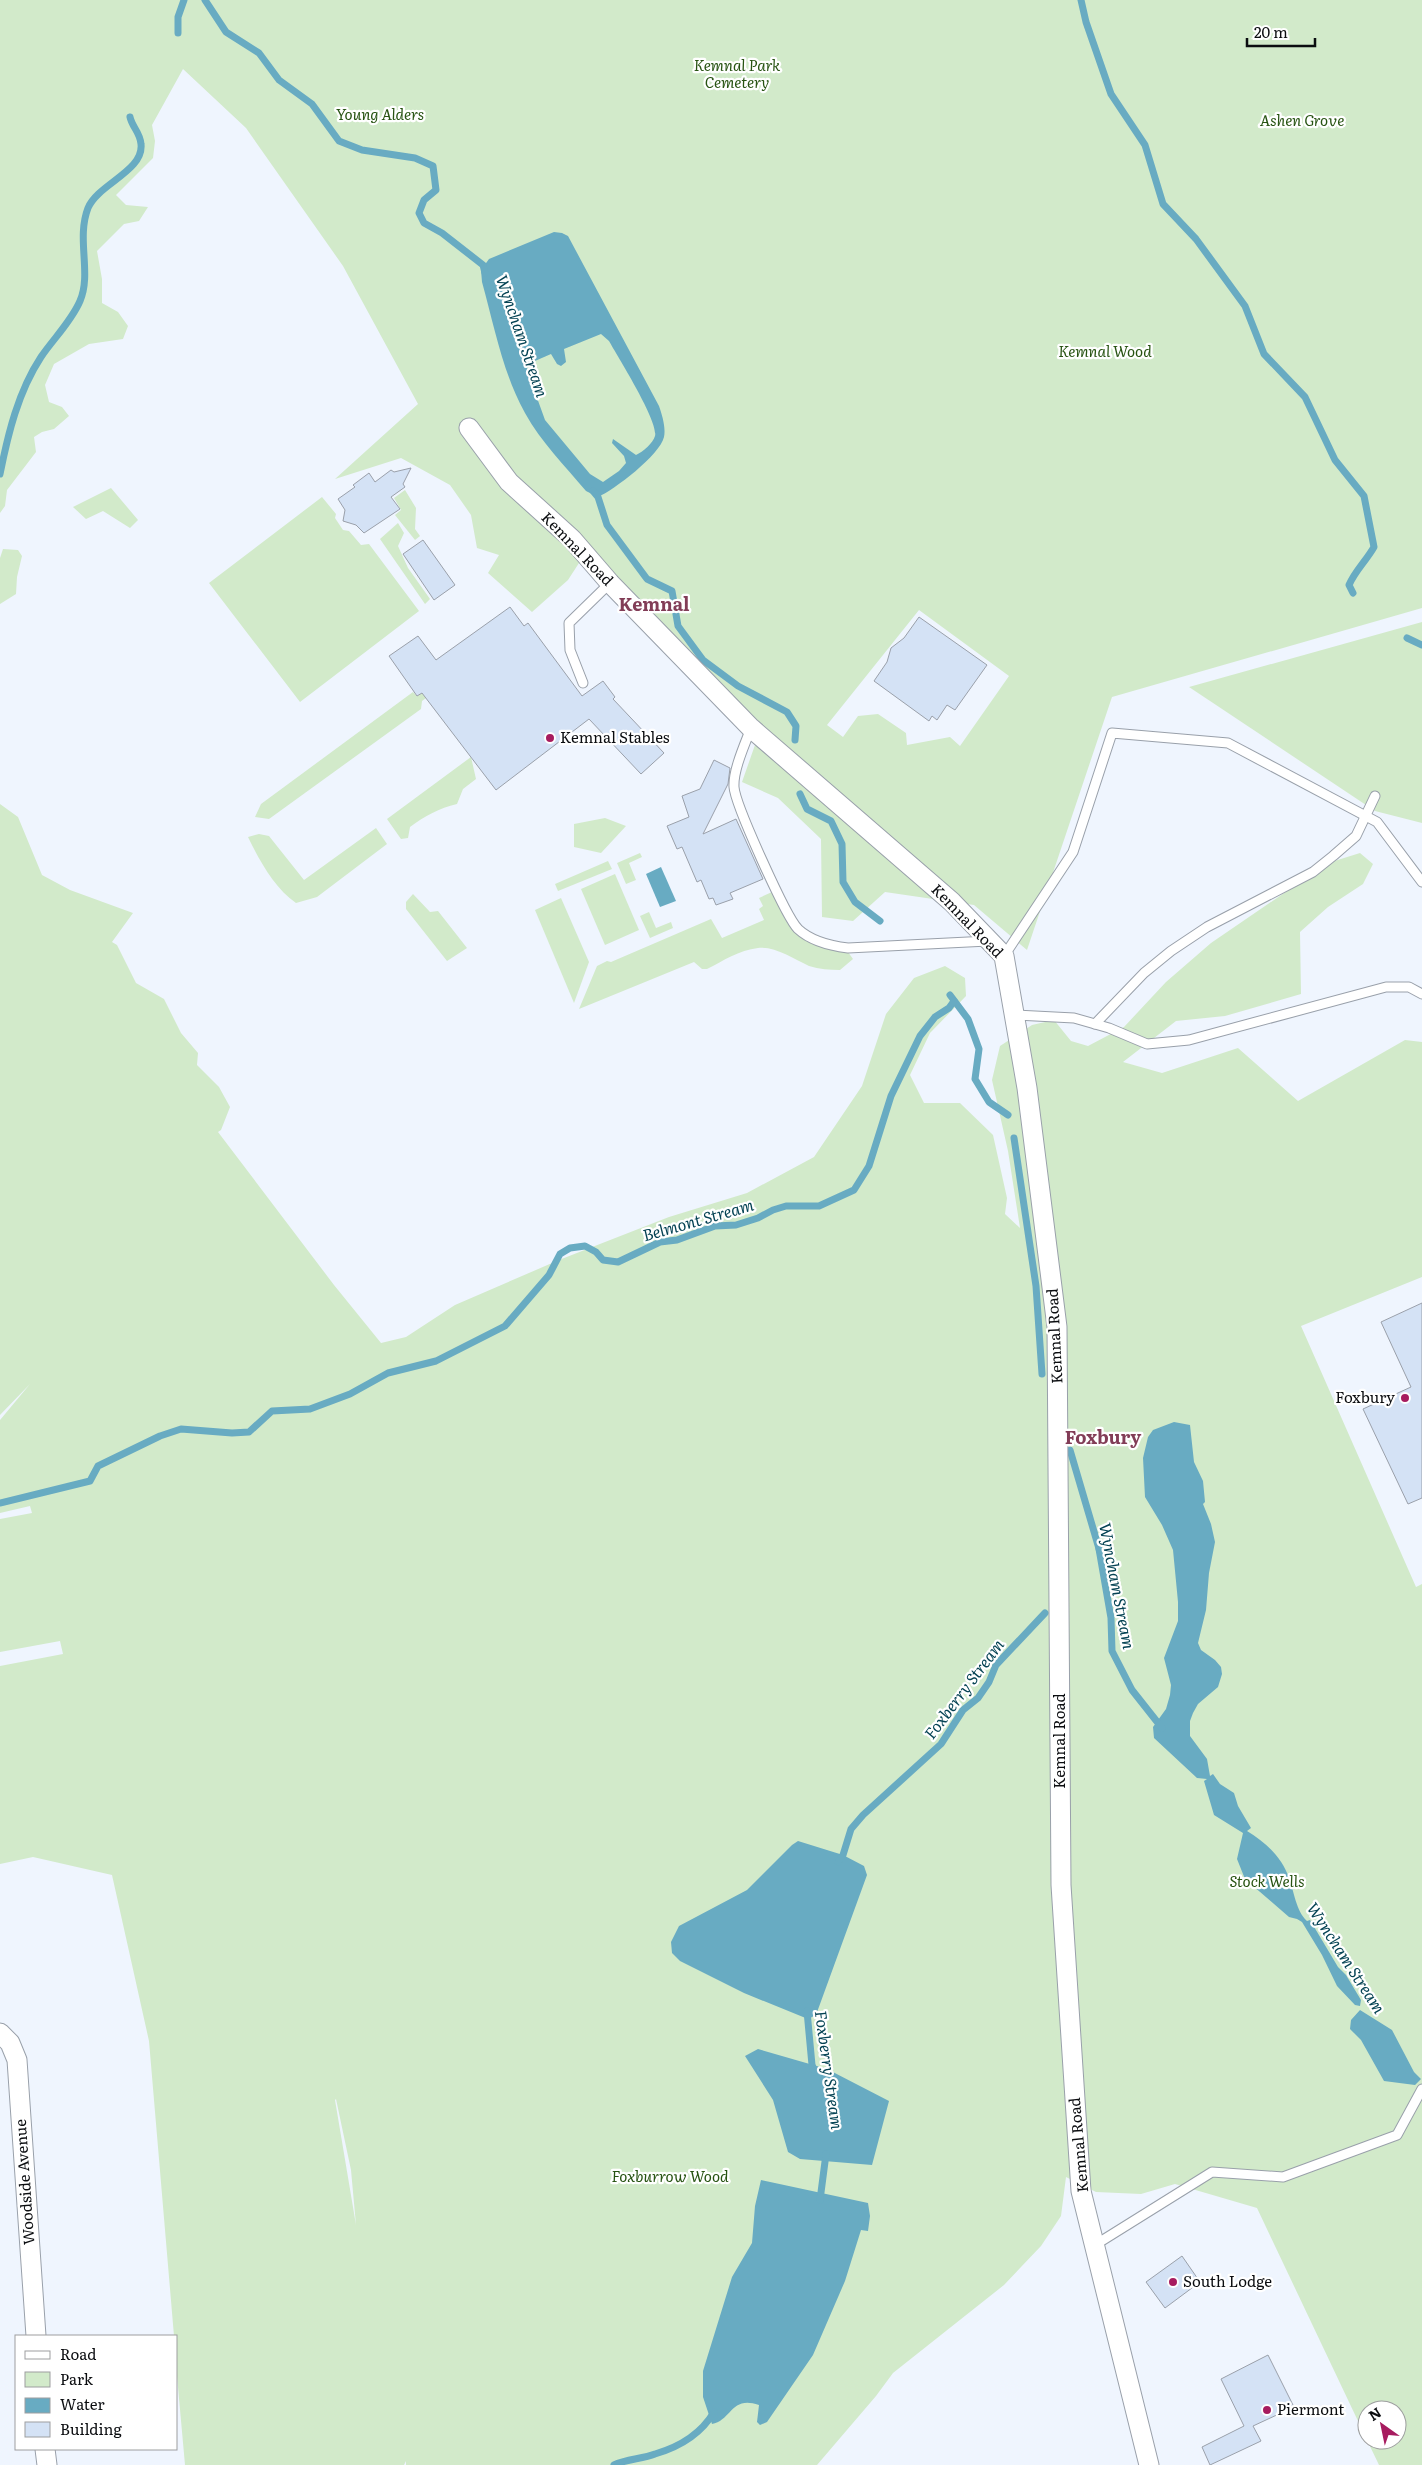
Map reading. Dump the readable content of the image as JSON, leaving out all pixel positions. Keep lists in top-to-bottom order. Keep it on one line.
{"streets":{"street":["Kemnal Road","Woodside Avenue"]},"districts":["Kemnal","Foxbury"],"water":["Wyncham Stream","Belmont Stream","Foxberry Stream"],"parks":["Kemnal Park Cemetery","Young Alders","Ashen Grove","Kemnal Wood","Stock Wells","Foxburrow Wood"],"places":["Kemnal Stables","Foxbury","South Lodge","Piermont"],"legend":["Road","Park","Water","Building"],"scale_bar":"20 m","north":"top left"}
